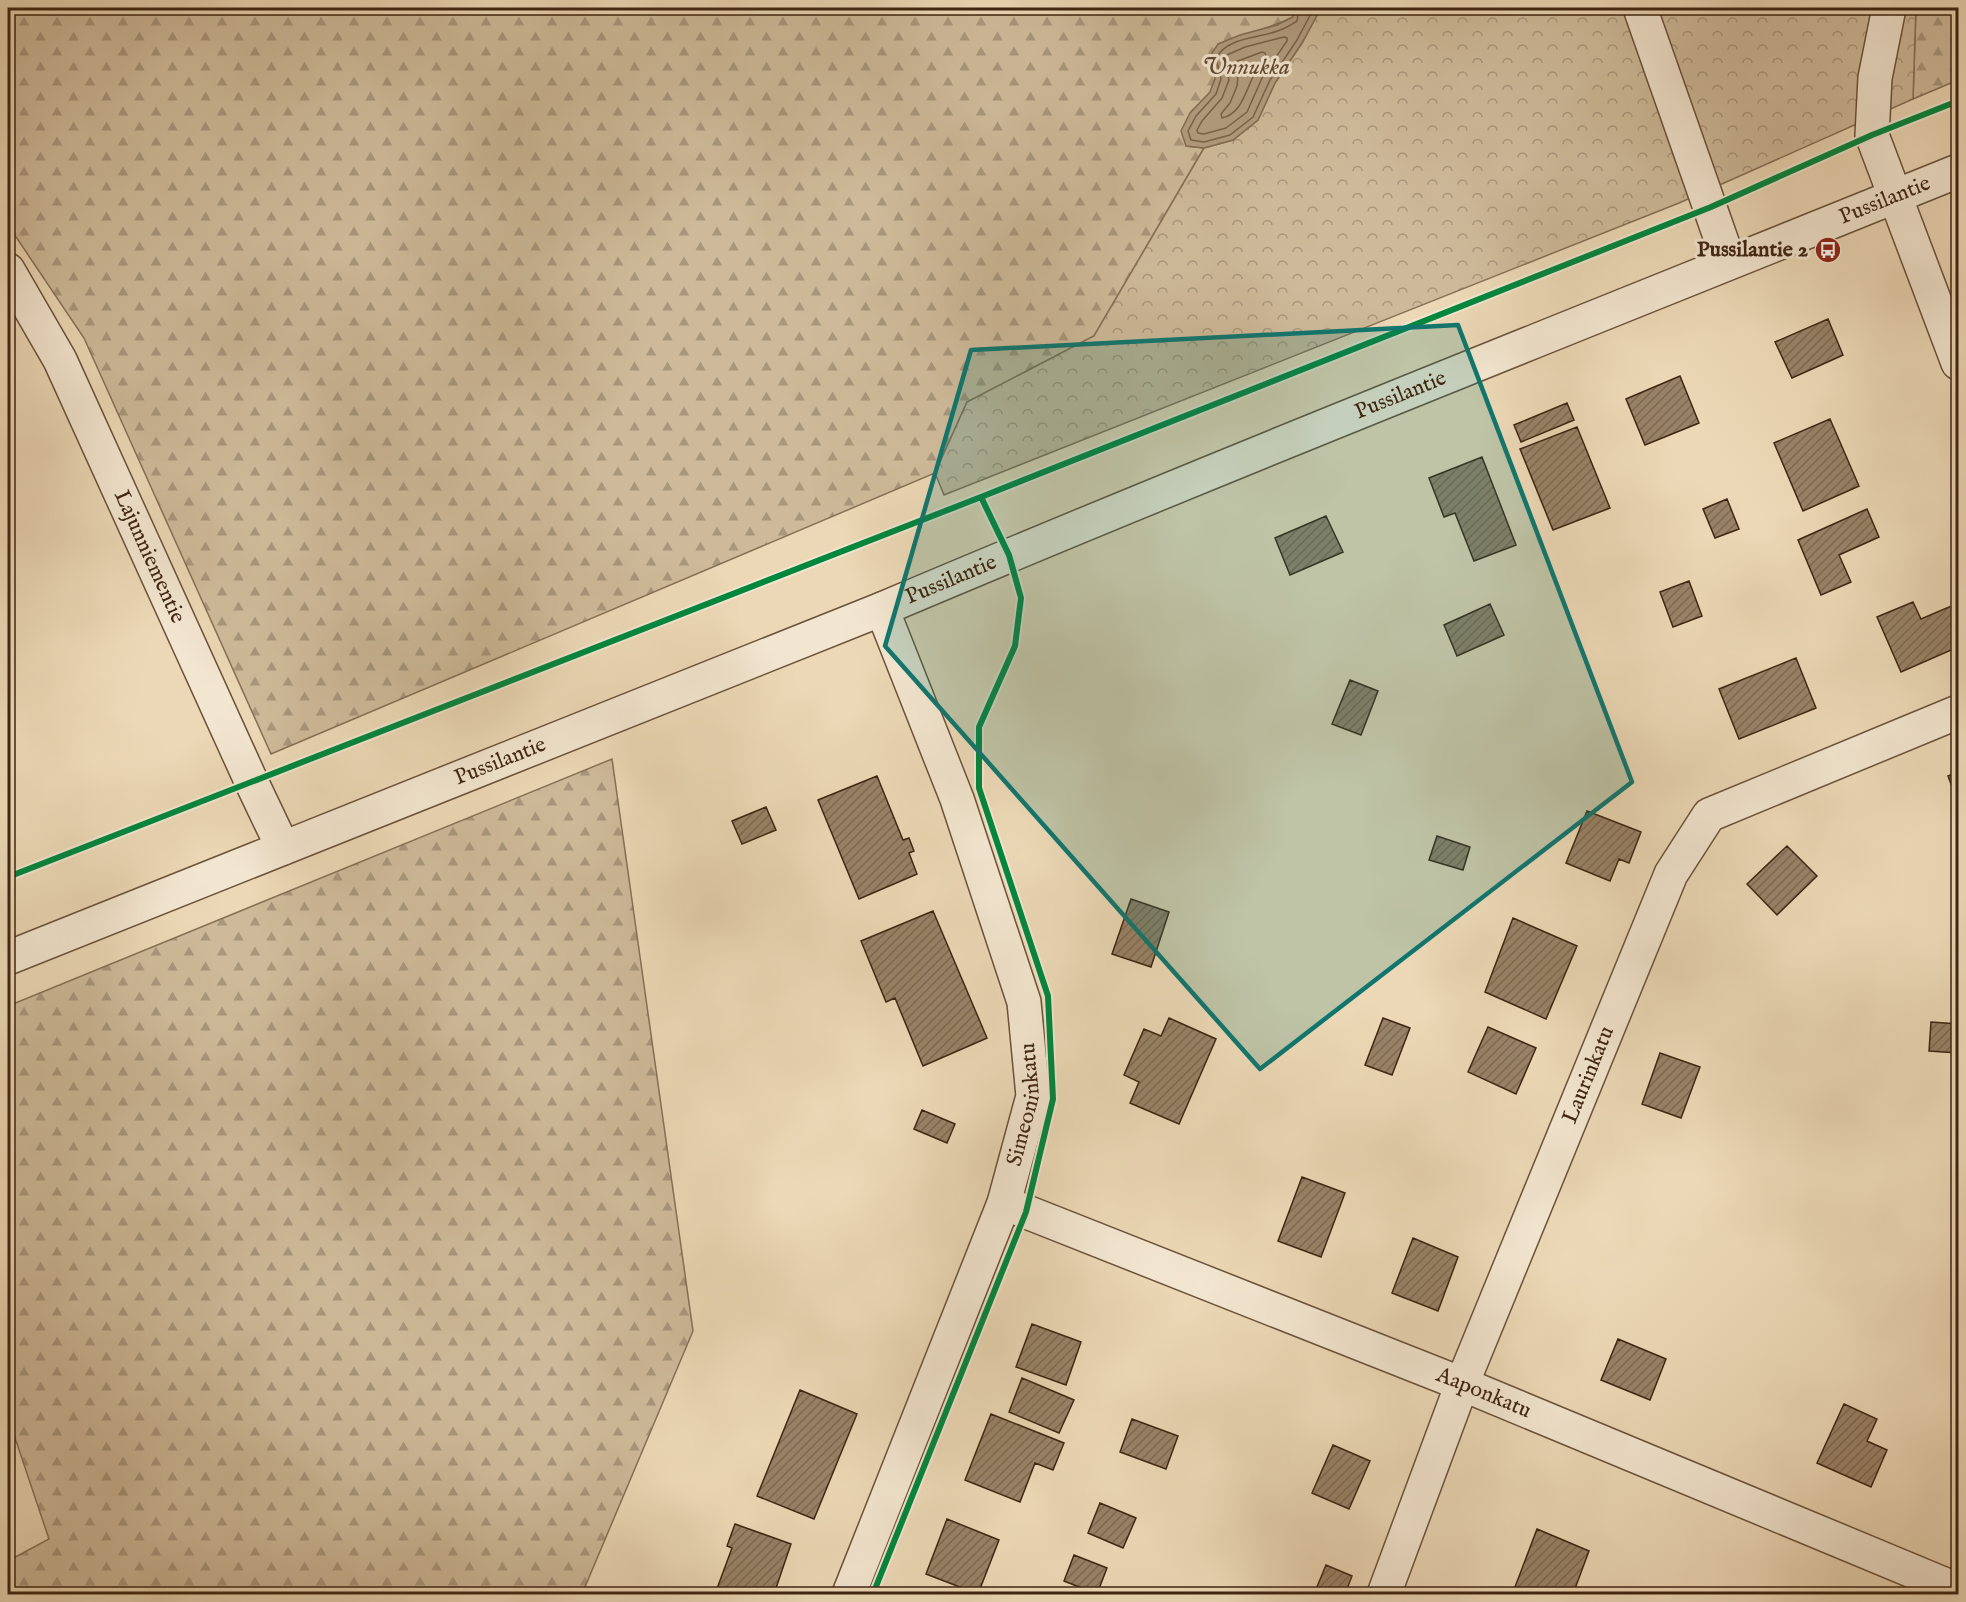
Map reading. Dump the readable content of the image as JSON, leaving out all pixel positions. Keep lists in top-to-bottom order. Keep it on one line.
{"streets":{"street":["Pussilantie","Lajunniementie","Laurinkatu","Simeoninkatu","Aaponkatu"]},"crossings":[["Pussilantie","Lajunniementie"],["Pussilantie","Simeoninkatu"],["Laurinkatu","Aaponkatu"],["Simeoninkatu","Aaponkatu"]],"water":["Unnukka"],"places":{"bus stop":["Pussilantie 2"]}}
